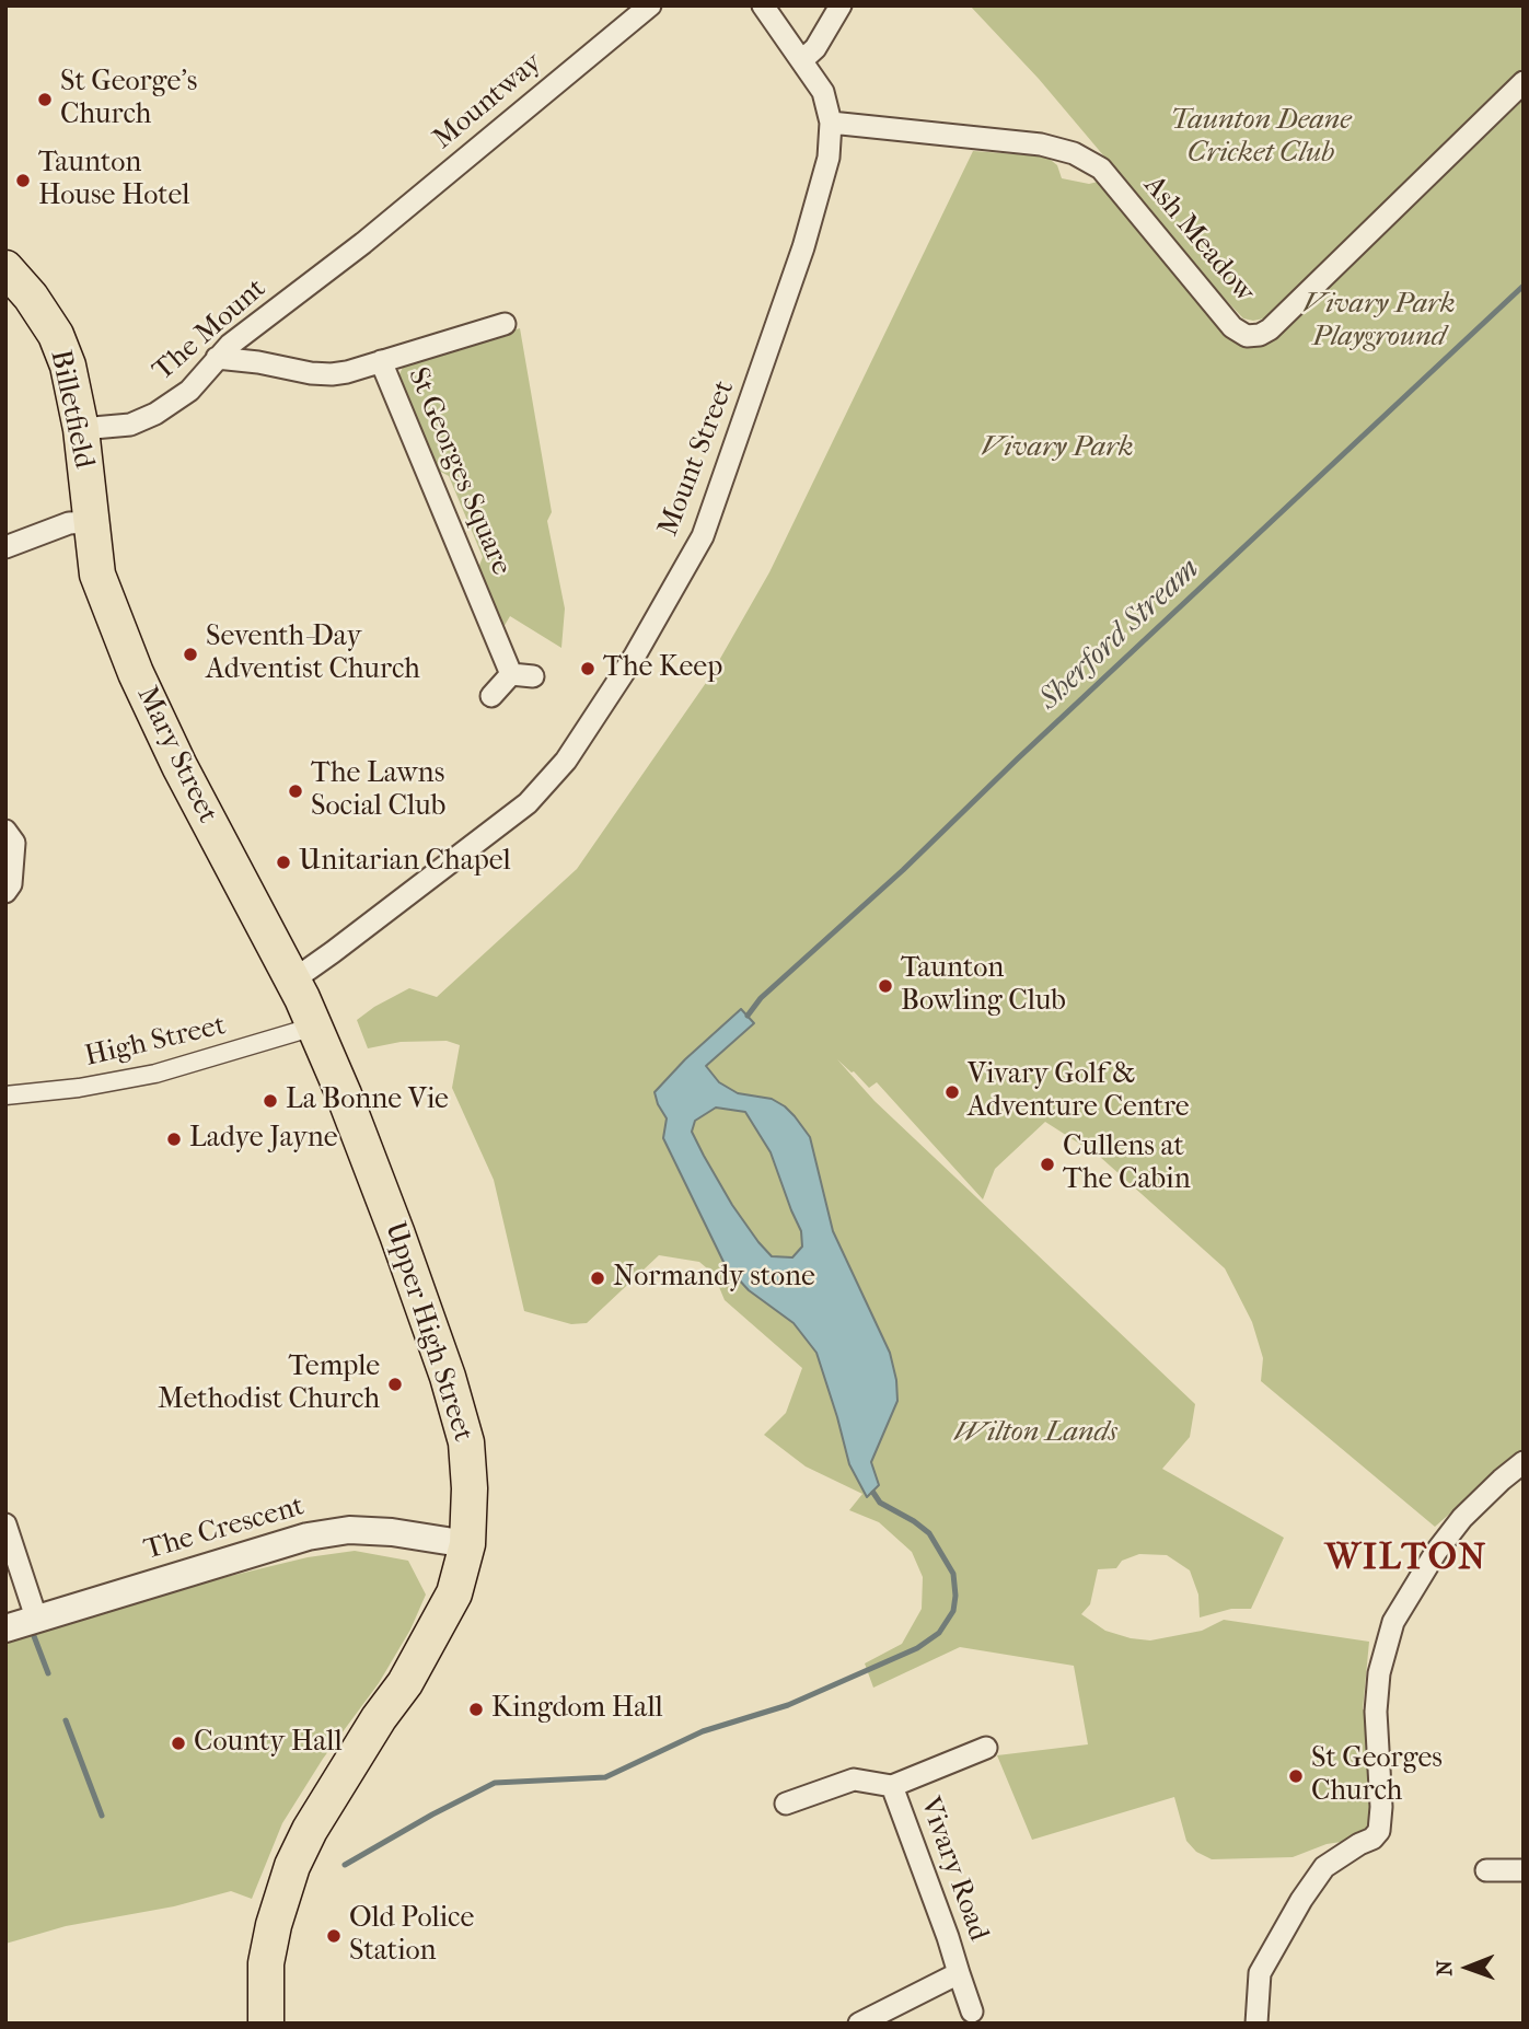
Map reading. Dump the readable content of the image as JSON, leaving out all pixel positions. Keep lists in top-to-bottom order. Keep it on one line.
{"streets":{"main road":["Billetfield","Mary Street","Upper High Street"],"street":["Mountway","Ash Meadow","The Mount","Mount Street","St Georges Square","High Street","The Crescent","Vivary Road"]},"crossings":[["Mountway","The Mount"],["Ash Meadow","Mount Street"],["The Mount","Billetfield"],["The Mount","St Georges Square"],["Billetfield","Mary Street"],["Mount Street","Mary Street"],["Mount Street","Upper High Street"],["Mary Street","Upper High Street"],["High Street","Upper High Street"],["Upper High Street","The Crescent"]],"districts":["WILTON"],"water":["Sherford Stream"],"parks":["Taunton Deane Cricket Club","Vivary Park Playground","Vivary Park","Wilton Lands"],"places":["St George's Church","Taunton House Hotel","Seventh-Day Adventist Church","The Keep","The Lawns Social Club","Unitarian Chapel","Taunton Bowling Club","Vivary Golf & Adventure Centre","La Bonne Vie","Ladye Jayne","Cullens at The Cabin","Normandy stone","Temple Methodist Church","Kingdom Hall","County Hall","St Georges Church","Old Police Station"],"north":"left"}
